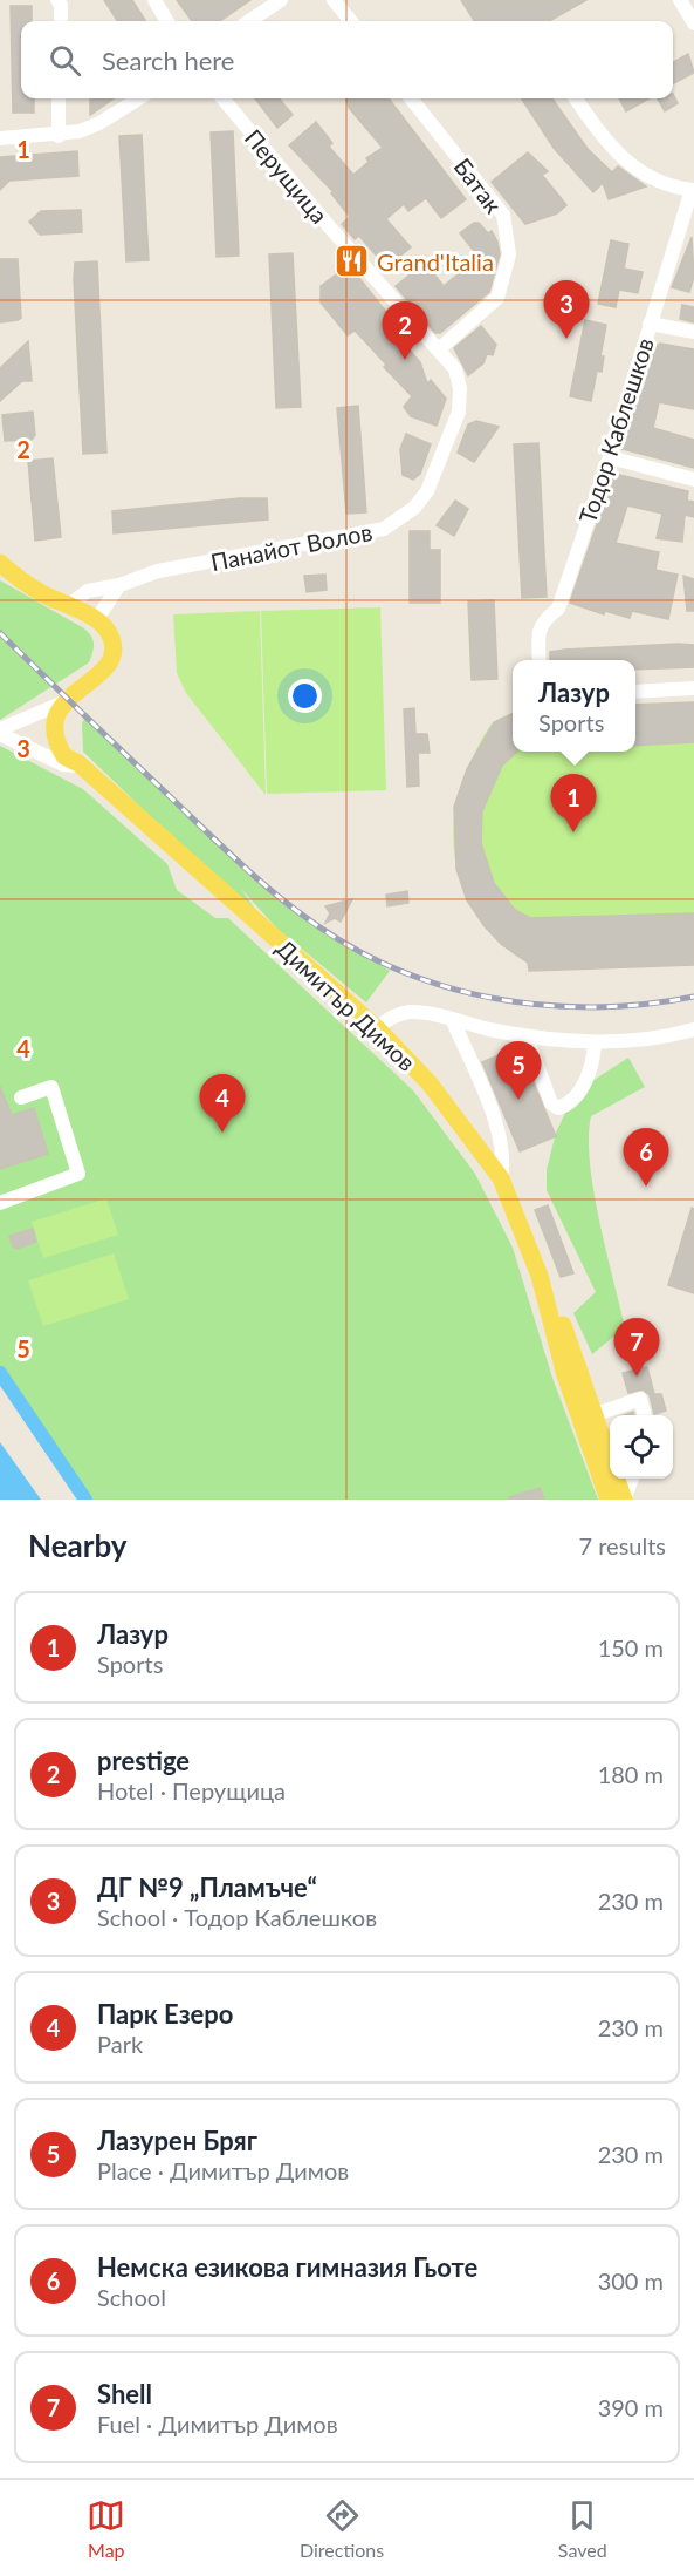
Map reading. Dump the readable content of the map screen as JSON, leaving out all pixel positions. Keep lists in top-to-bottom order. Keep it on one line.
{"streets":{"main road":["Димитър Димов"],"street":["Перущица","Батак","Тодор Каблешков","Панайот Волов"]},"crossings":[["Перущица","Батак"],["Перущица","Панайот Волов"]],"places":{"restaurant":["Grand'Italia"]},"page":{"search":"Search here","pins":["3","2","1","5","4","6","7"],"popup":["Лазур","Sports"],"heading":["Nearby","7 results"],"list":[{"mark":"1","name":"Лазур","note":"Sports","value":"150 m"},{"mark":"2","name":"prestige","note":"Hotel · Перущица","value":"180 m"},{"mark":"3","name":"ДГ №9 „Пламъче“","note":"School · Тодор Каблешков","value":"230 m"},{"mark":"4","name":"Парк Езеро","note":"Park","value":"230 m"},{"mark":"5","name":"Лазурен Бряг","note":"Place · Димитър Димов","value":"230 m"},{"mark":"6","name":"Немска езикова гимназия Гьоте","note":"School","value":"300 m"},{"mark":"7","name":"Shell","note":"Fuel · Димитър Димов","value":"390 m"}],"nav":["Map","Directions","Saved"]},"grid":{"rows":["1","2","3","4","5"]}}
